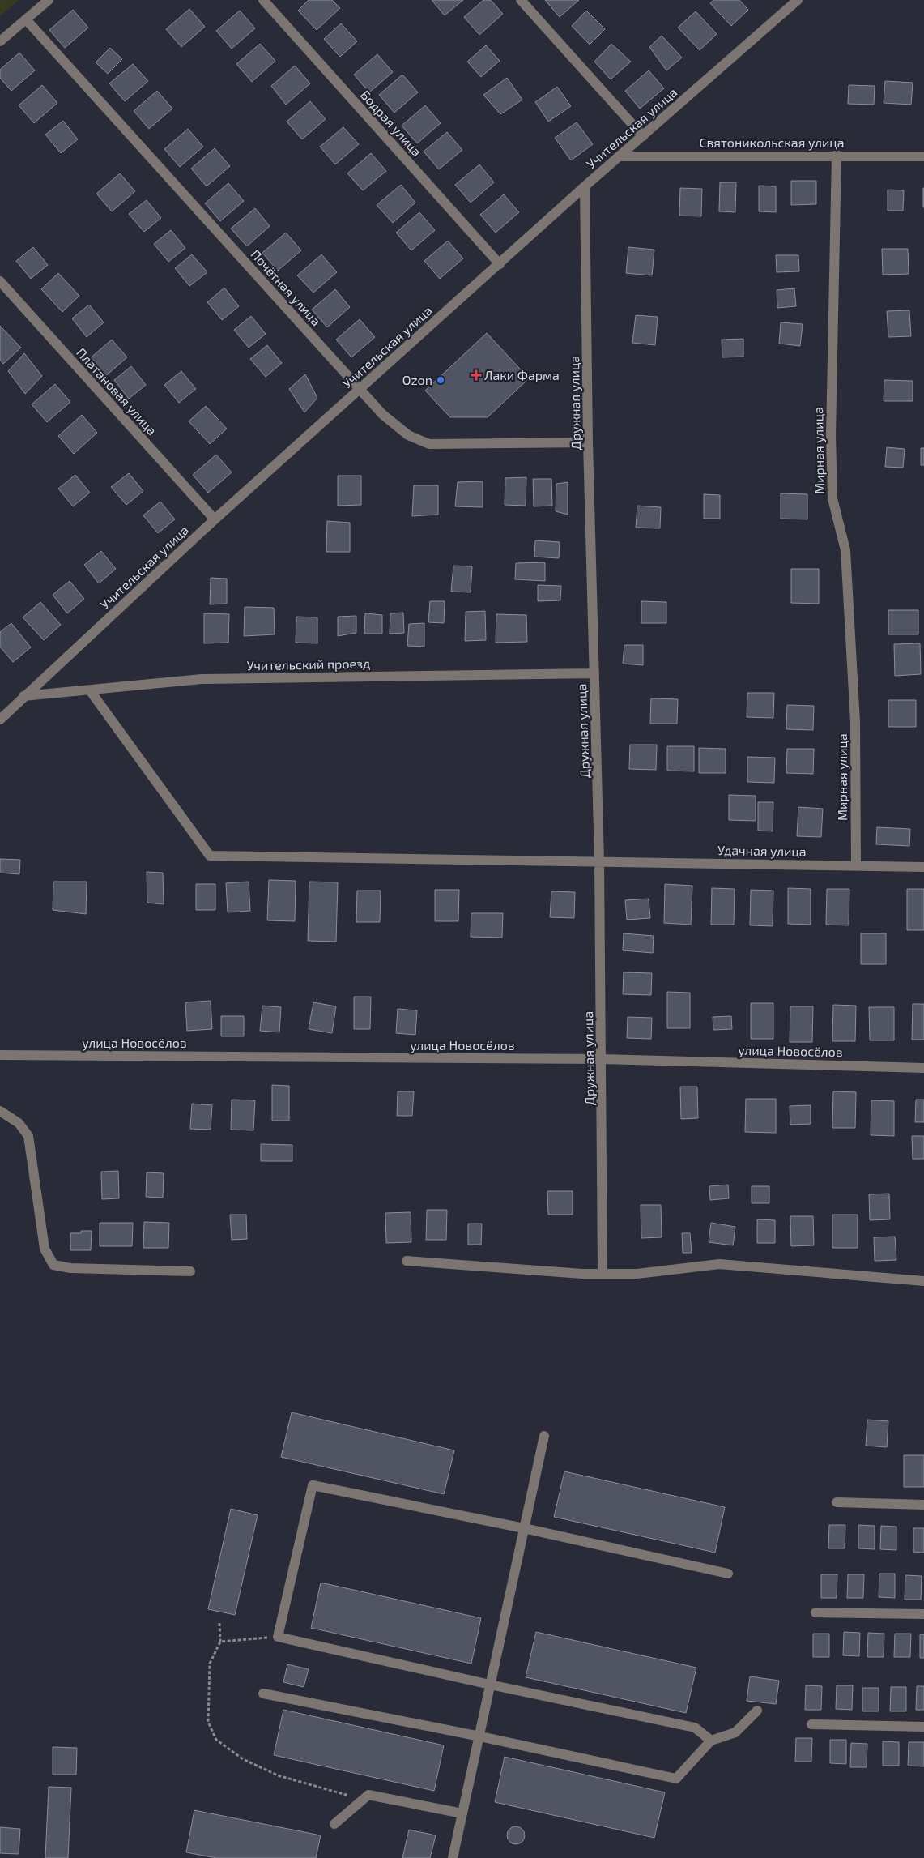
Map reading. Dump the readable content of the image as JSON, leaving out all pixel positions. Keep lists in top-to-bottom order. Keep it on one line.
{"streets":{"street":["Бодрая улица","Учительская улица","Святоникольская улица","Почётная улица","Платановая улица","Дружная улица","Мирная улица","Учительский проезд","Удачная улица","улица Новосёлов"]},"crossings":[["Бодрая улица","Учительская улица"],["Учительская улица","Святоникольская улица"],["Учительская улица","Почётная улица"],["Учительская улица","Платановая улица"],["Учительская улица","Дружная улица"],["Учительская улица","Учительский проезд"],["Святоникольская улица","Мирная улица"],["Почётная улица","Дружная улица"],["Дружная улица","Учительский проезд"],["Дружная улица","Удачная улица"],["Дружная улица","улица Новосёлов"],["Мирная улица","Удачная улица"],["Учительский проезд","Удачная улица"]],"places":{"health":["Лаки Фарма"],"other":["Ozon"]}}
